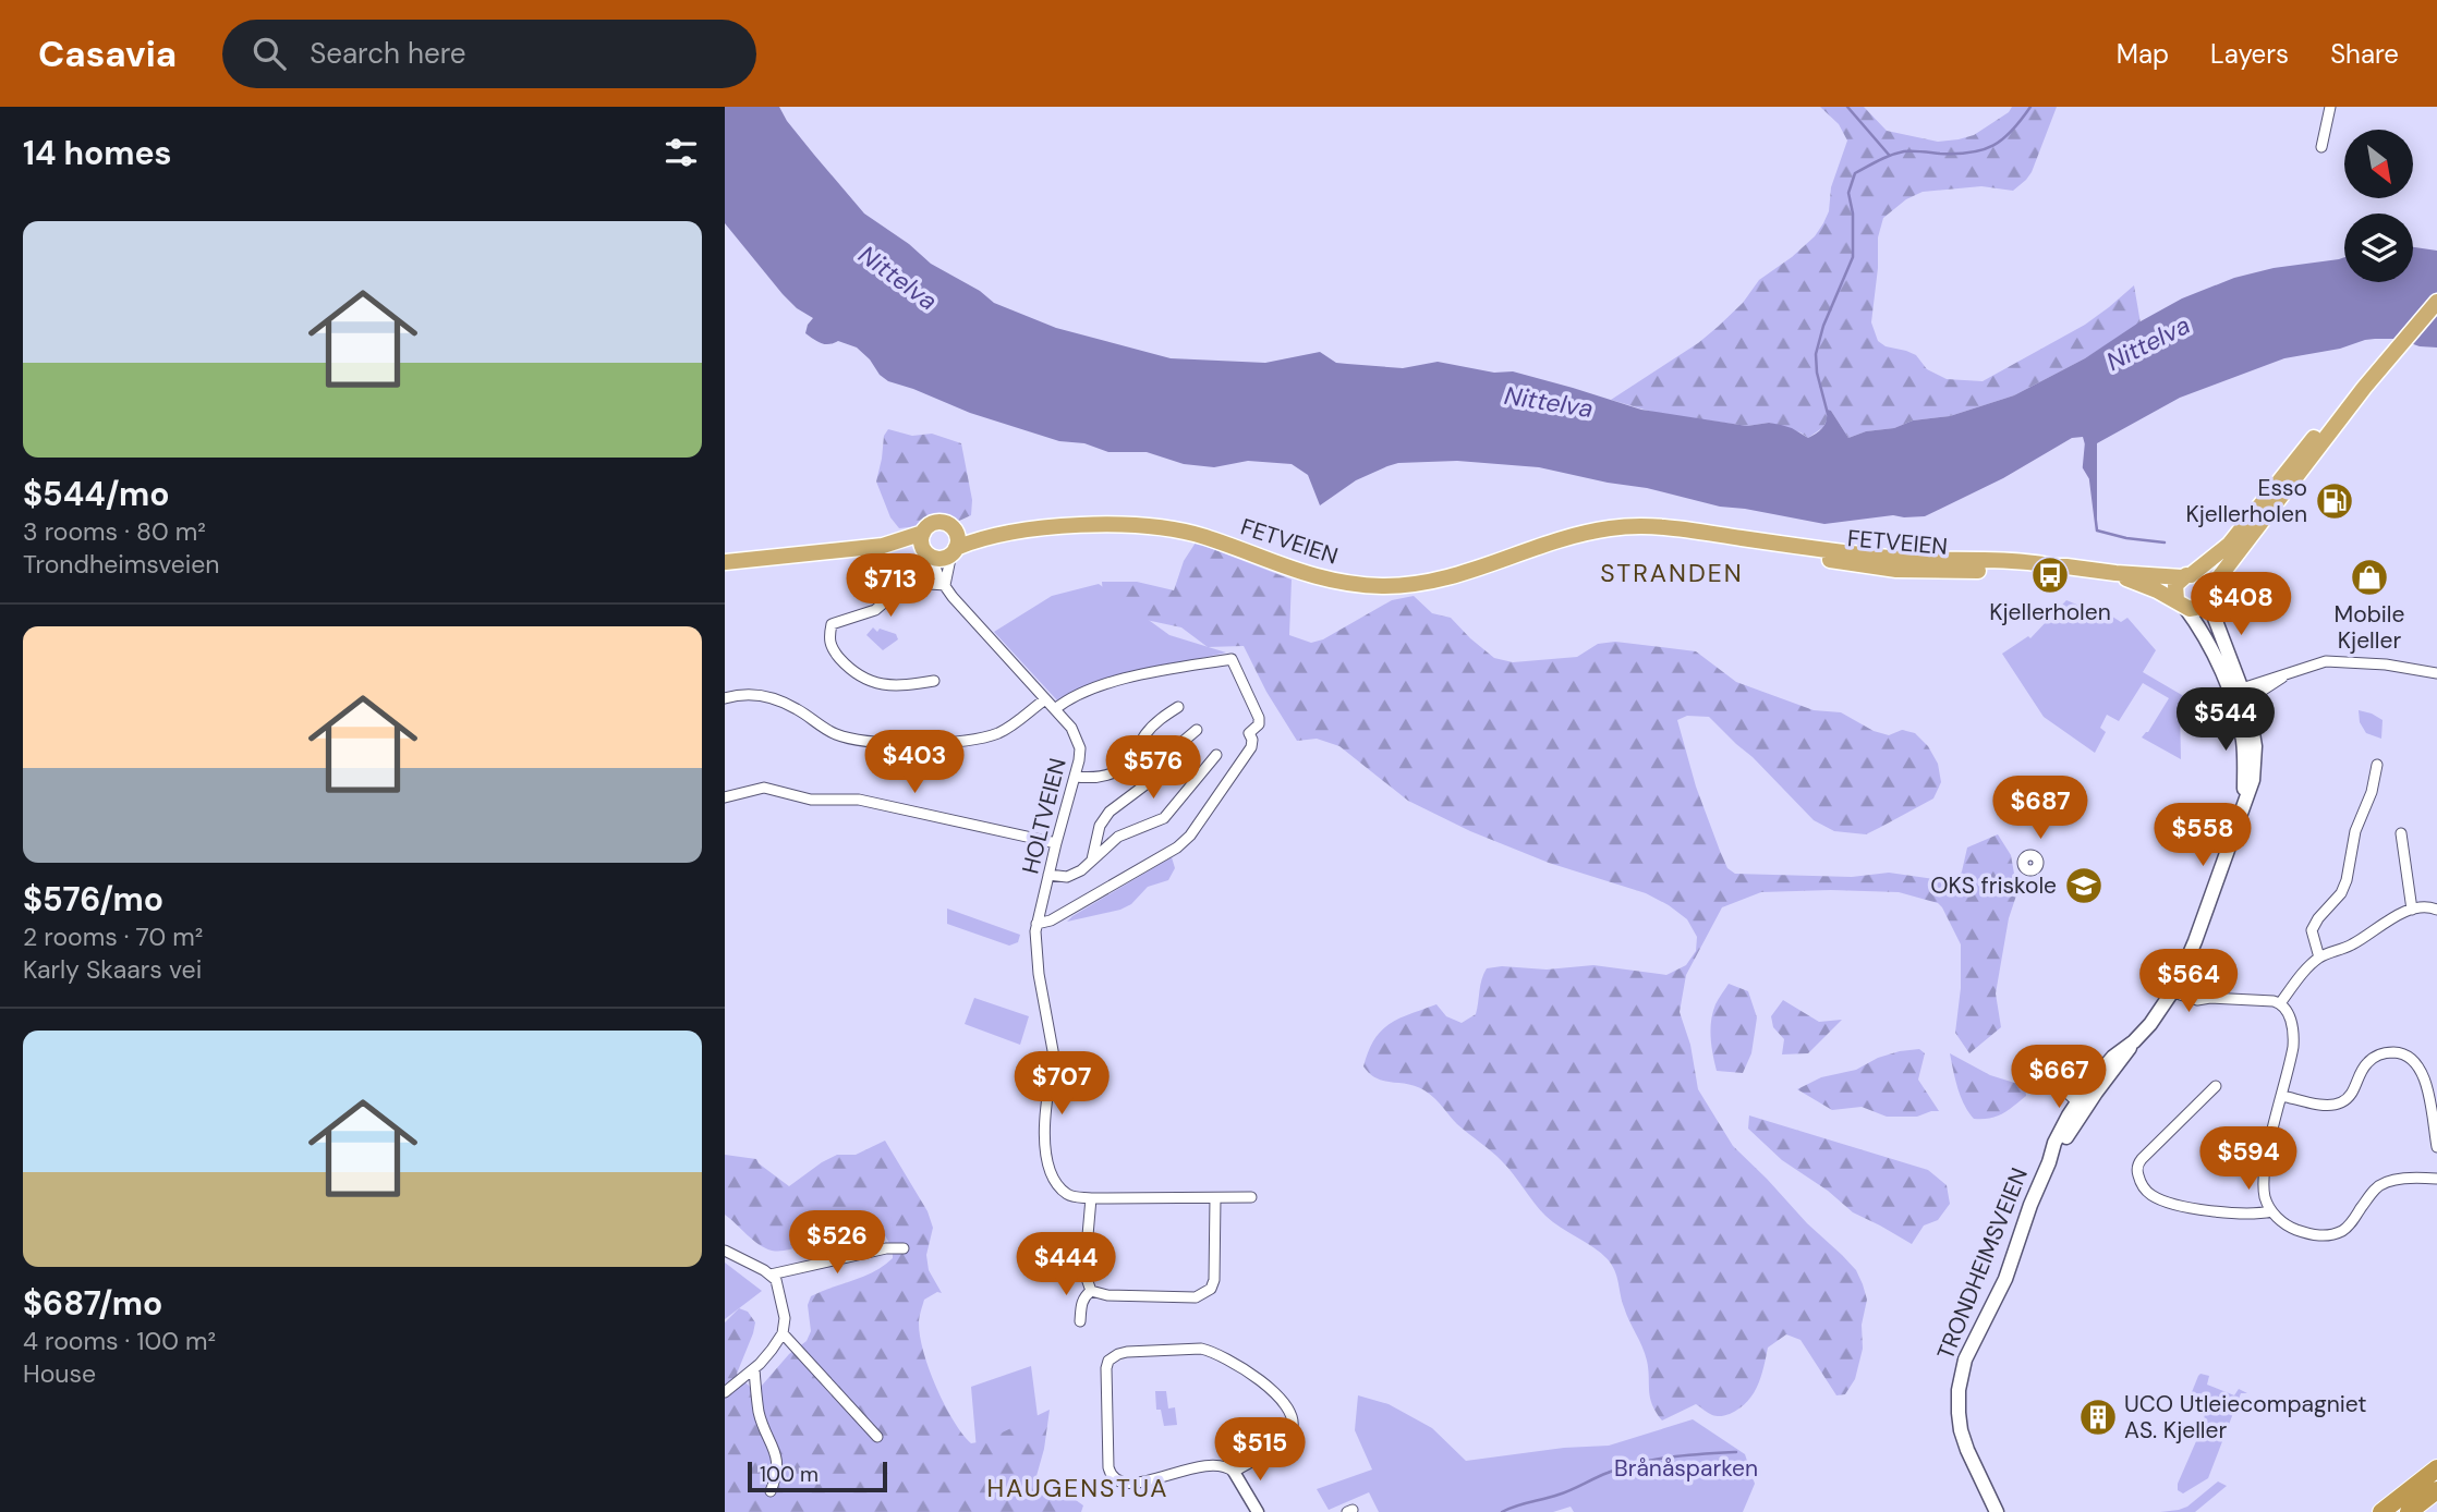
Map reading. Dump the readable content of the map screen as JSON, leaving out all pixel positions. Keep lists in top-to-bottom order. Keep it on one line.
{"streets":{"highway":["FETVEIEN"],"main road":["TRONDHEIMSVEIEN"],"street":["HOLTVEIEN"]},"crossings":[["FETVEIEN","HOLTVEIEN"],["FETVEIEN","TRONDHEIMSVEIEN"]],"districts":["STRANDEN","HAUGENSTUA"],"water":["Nittelva"],"parks":["Brånåsparken"],"places":{"fuel station":["Esso Kjellerholen"],"bus stop":["Kjellerholen"],"shop":["Mobile Kjeller"],"school or university":["OKS friskole"],"building":["UCO Utleiecompagniet AS. Kjeller"]},"scale_bar":"100 m","north":"bottom right","page":{"header":"Casavia","search":"Search here","nav":["Map","Layers","Share"],"heading":"14 homes","list":[{"name":"$544/mo","note":"3 rooms · 80 m² · Trondheimsveien"},{"name":"$576/mo","note":"2 rooms · 70 m² · Karly Skaars vei"},{"name":"$687/mo","note":"4 rooms · 100 m² · House"}],"price":["$713","$408","$544","$403","$576","$687","$558","$564","$667","$707","$594","$526","$444","$515"],"scale":"100 m"}}
